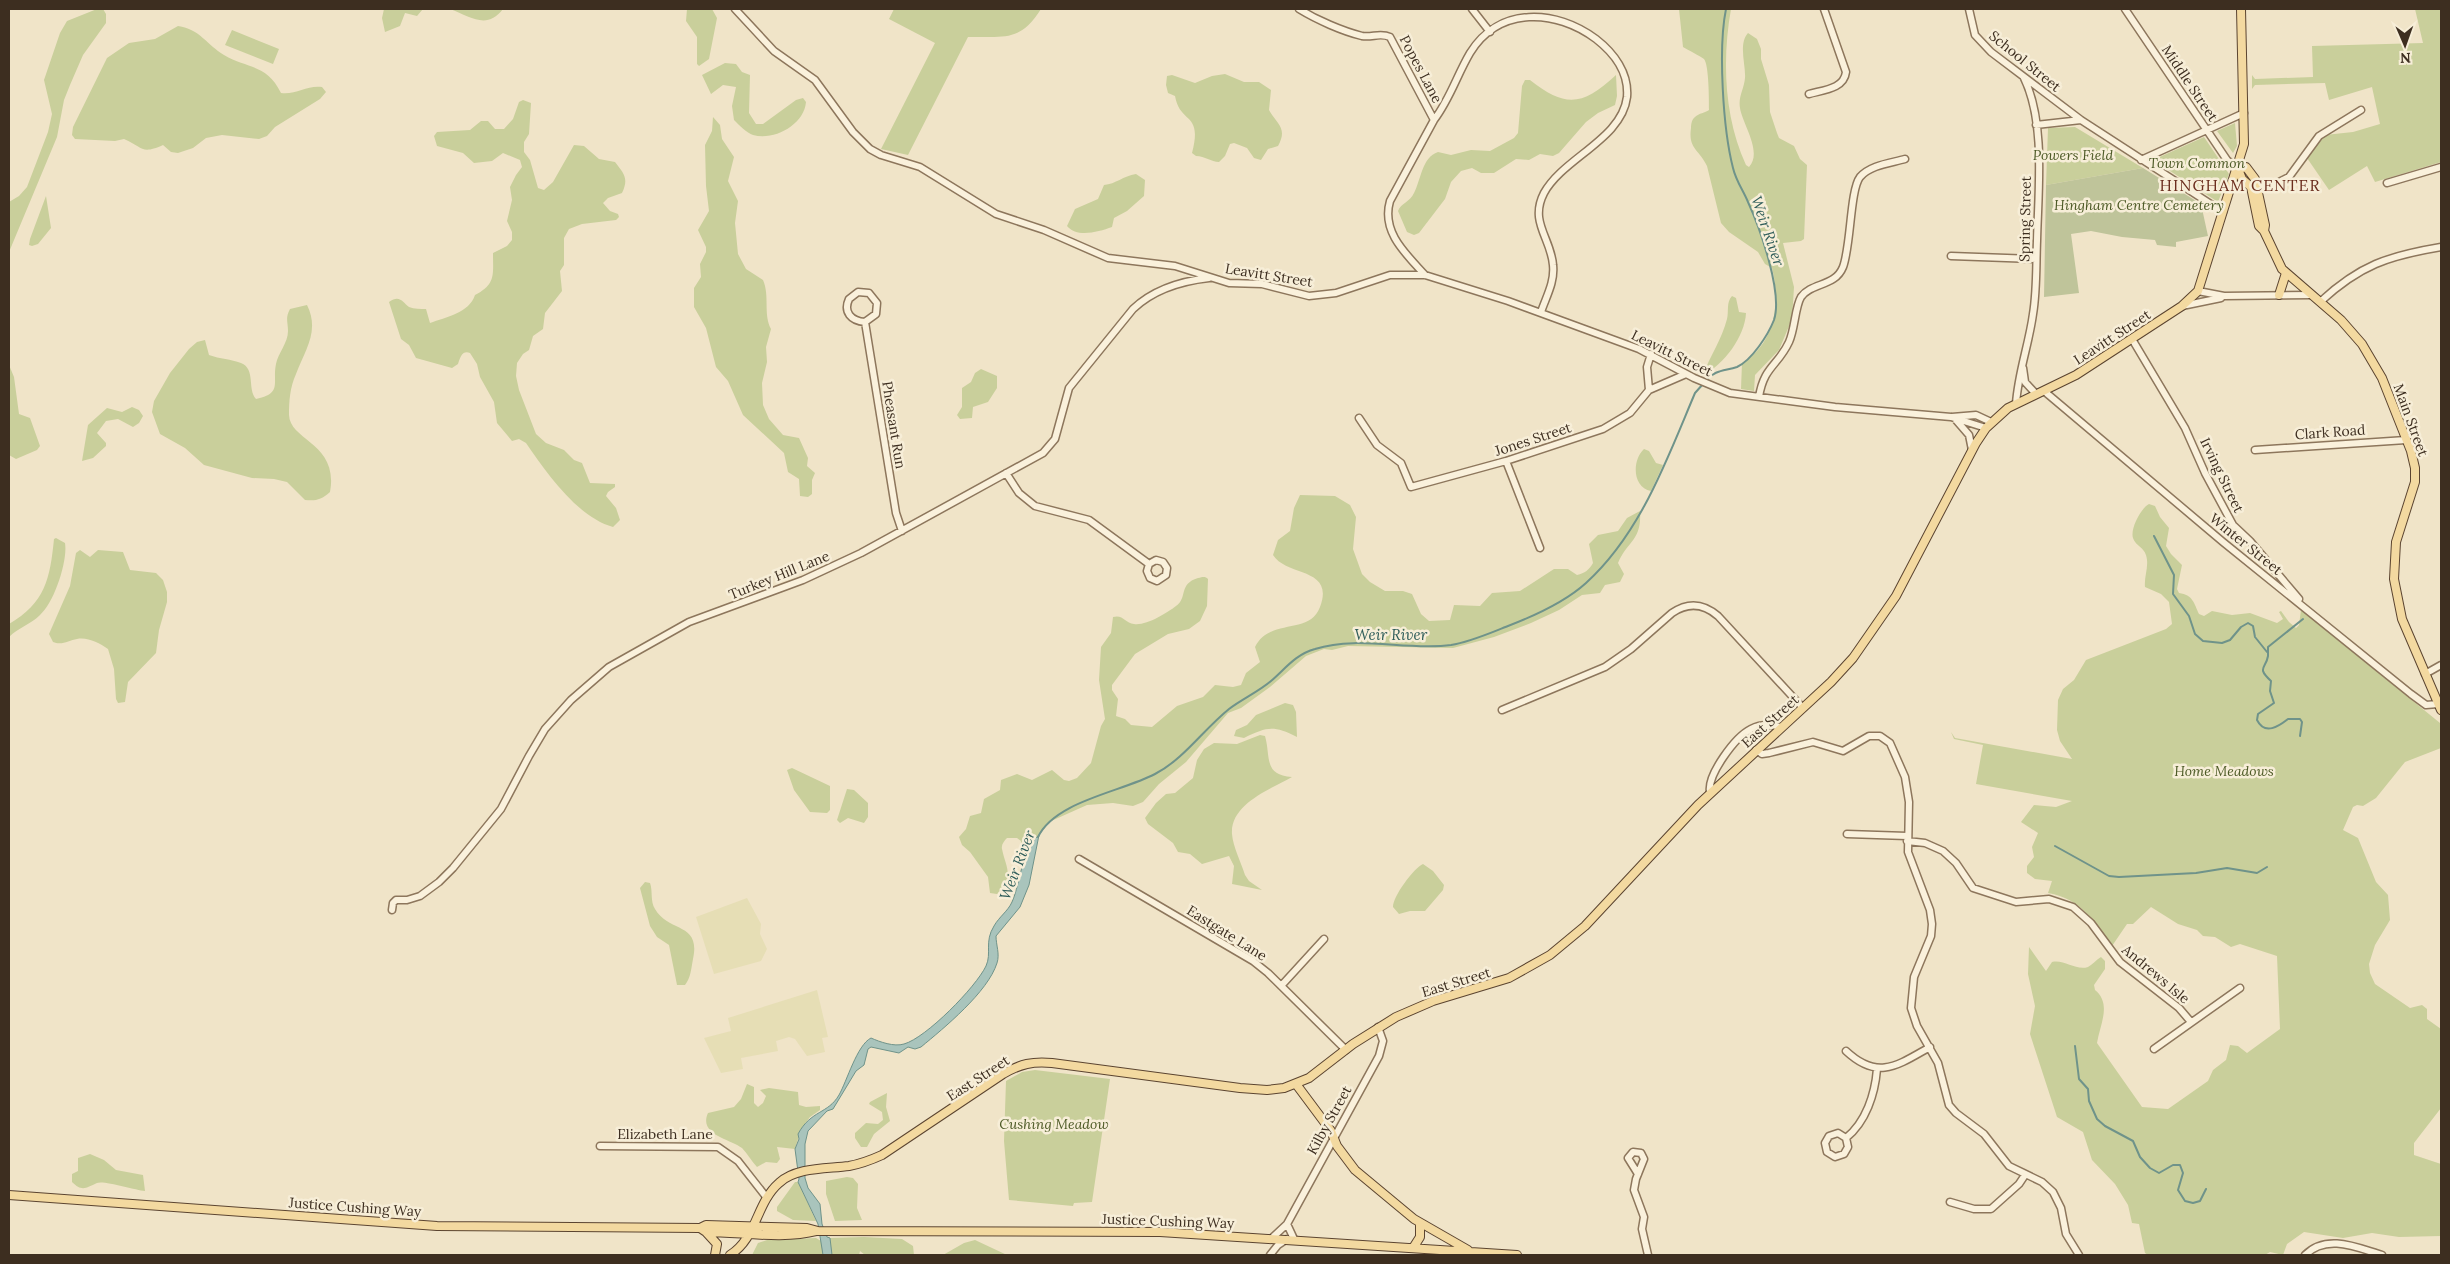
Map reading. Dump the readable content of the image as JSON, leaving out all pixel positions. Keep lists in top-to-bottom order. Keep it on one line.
{"streets":{"main road":["Leavitt Street","Main Street","East Street","Justice Cushing Way"],"street":["School Street","Popes Lane","Middle Street","Spring Street","Pheasant Run","Clark Road","Jones Street","Irving Street","Winter Street","Turkey Hill Lane","Eastgate Lane","Andrews Isle","Kilby Street","Elizabeth Lane"]},"crossings":[["School Street","Spring Street"],["Popes Lane","Leavitt Street"],["Middle Street","Main Street"],["Spring Street","Leavitt Street"],["Spring Street","Winter Street"],["Spring Street","East Street"],["Leavitt Street","Main Street"],["Leavitt Street","Jones Street"],["Leavitt Street","Irving Street"],["Leavitt Street","Winter Street"],["Leavitt Street","Turkey Hill Lane"],["Leavitt Street","East Street"],["Main Street","Clark Road"],["Main Street","Winter Street"],["Pheasant Run","Turkey Hill Lane"],["Irving Street","Winter Street"],["East Street","Eastgate Lane"],["East Street","Kilby Street"],["East Street","Elizabeth Lane"],["East Street","Justice Cushing Way"],["Kilby Street","Justice Cushing Way"]],"districts":["HINGHAM CENTER"],"water":["Weir River"],"parks":["Powers Field","Town Common","Hingham Centre Cemetery","Home Meadows","Cushing Meadow"],"north":"bottom"}
